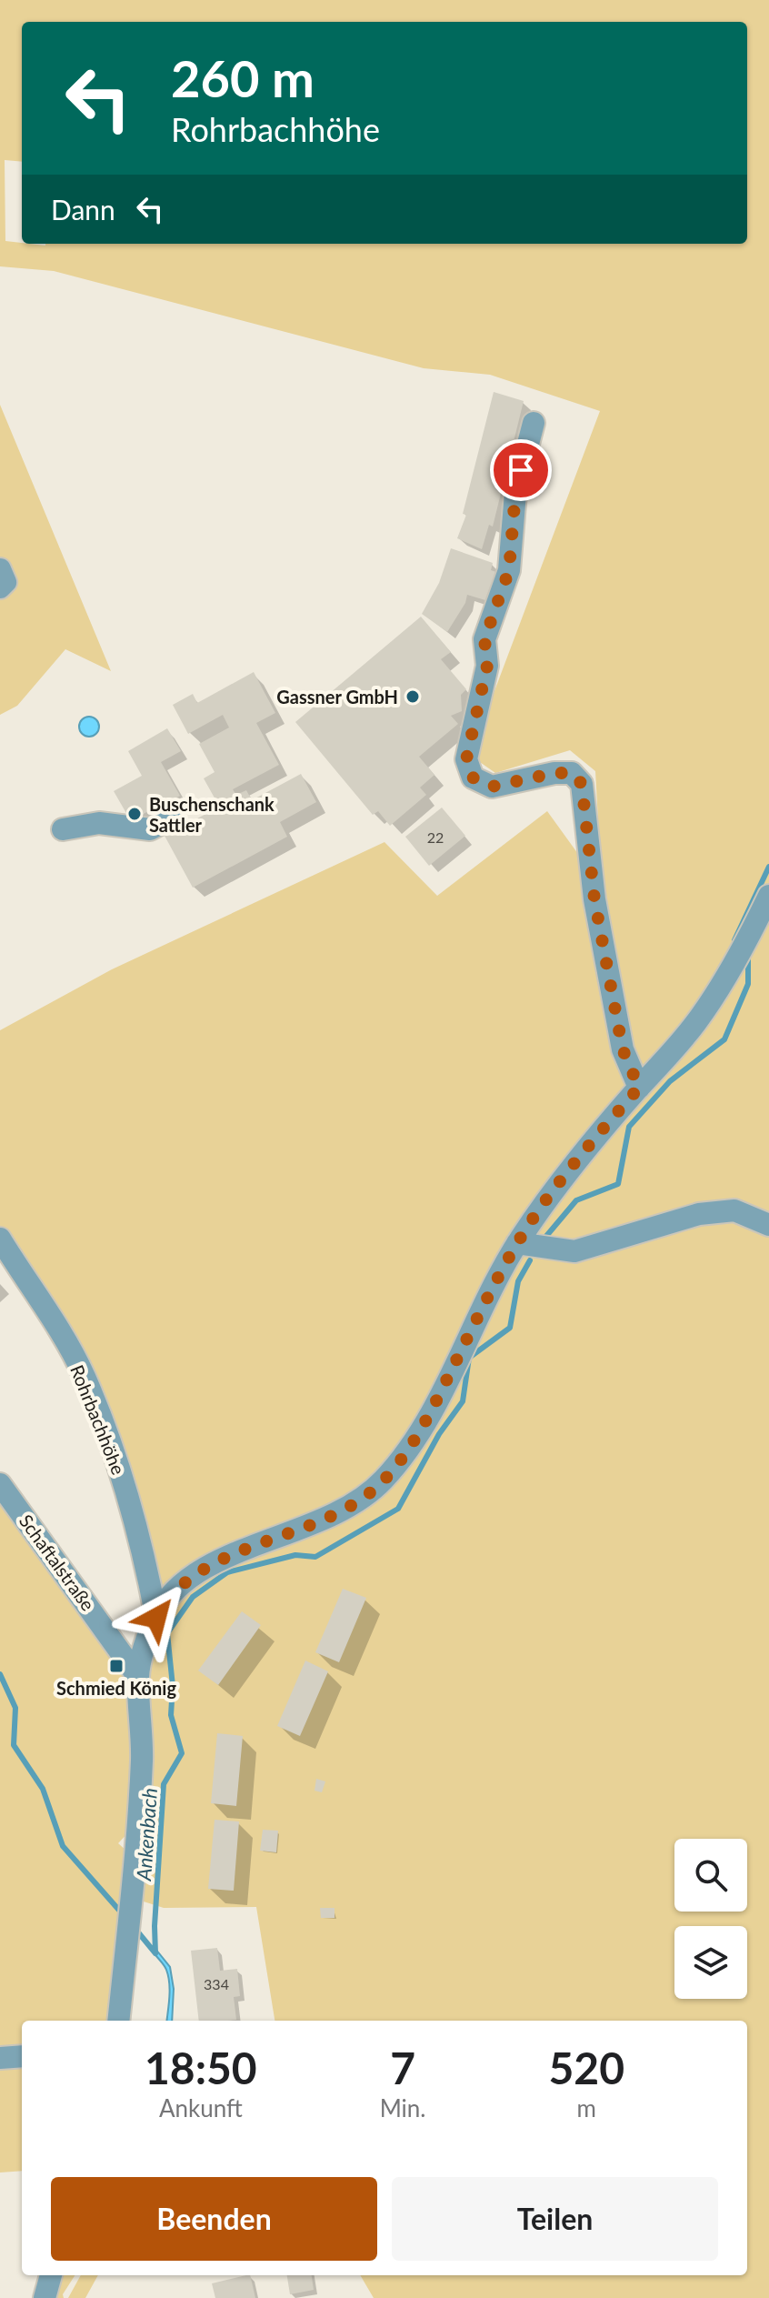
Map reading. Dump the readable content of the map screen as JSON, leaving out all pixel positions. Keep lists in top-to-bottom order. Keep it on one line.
{"streets":{"street":["Rohrbachhöhe","Schaftalstraße"]},"water":["Ankenbach"],"places":{"other":["Gassner GmbH","Buschenschank Sattler"],"transit":["Schmied König"]},"house_numbers":["22","334"],"page":{"turn":["260 m","Rohrbachhöhe"],"then":"Dann","eta":["18:50","Ankunft","7","Min.","520","m"],"buttons":["Beenden","Teilen"]}}
